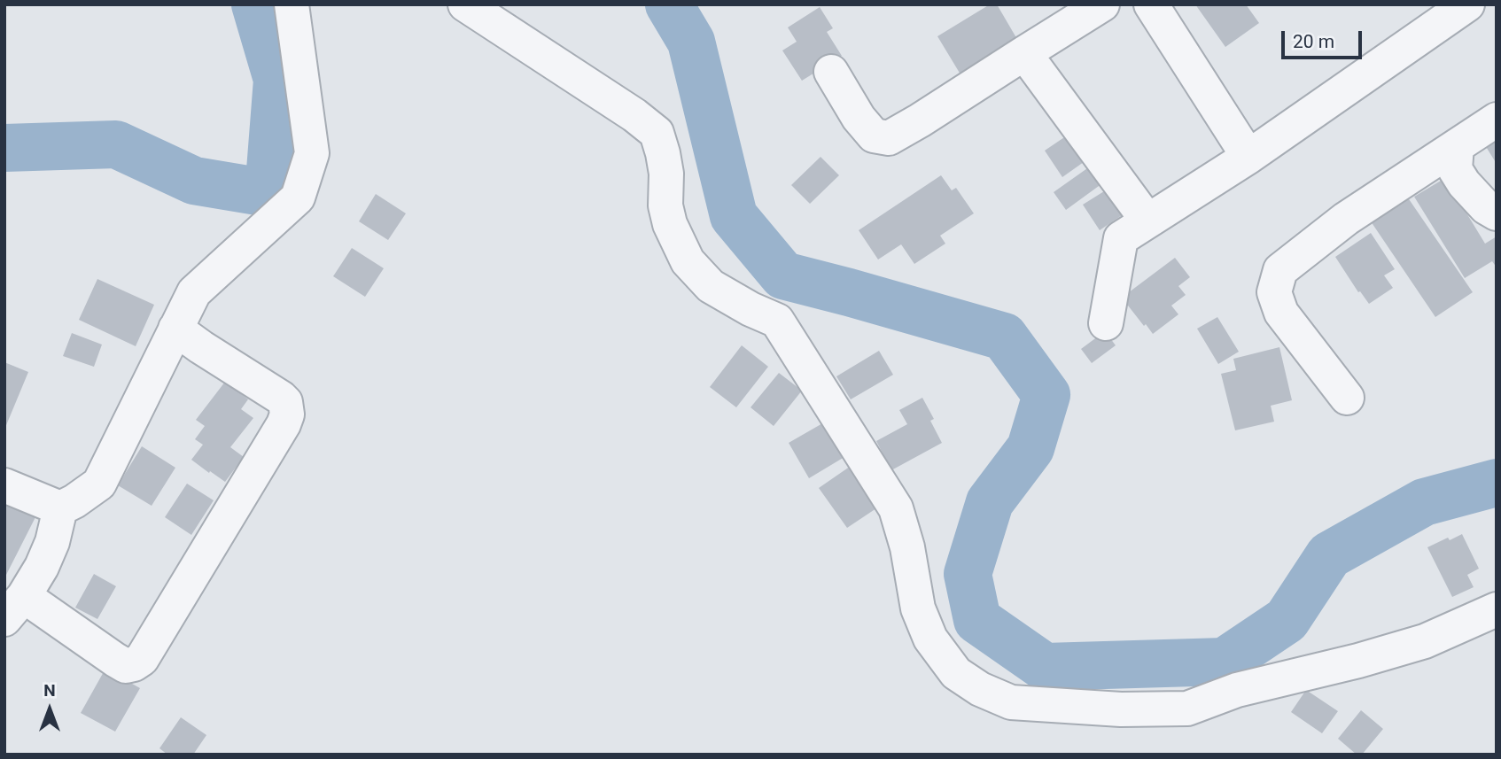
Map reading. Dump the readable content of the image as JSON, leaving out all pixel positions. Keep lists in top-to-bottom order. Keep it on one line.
{"scale_bar":"20 m","north":"top"}
